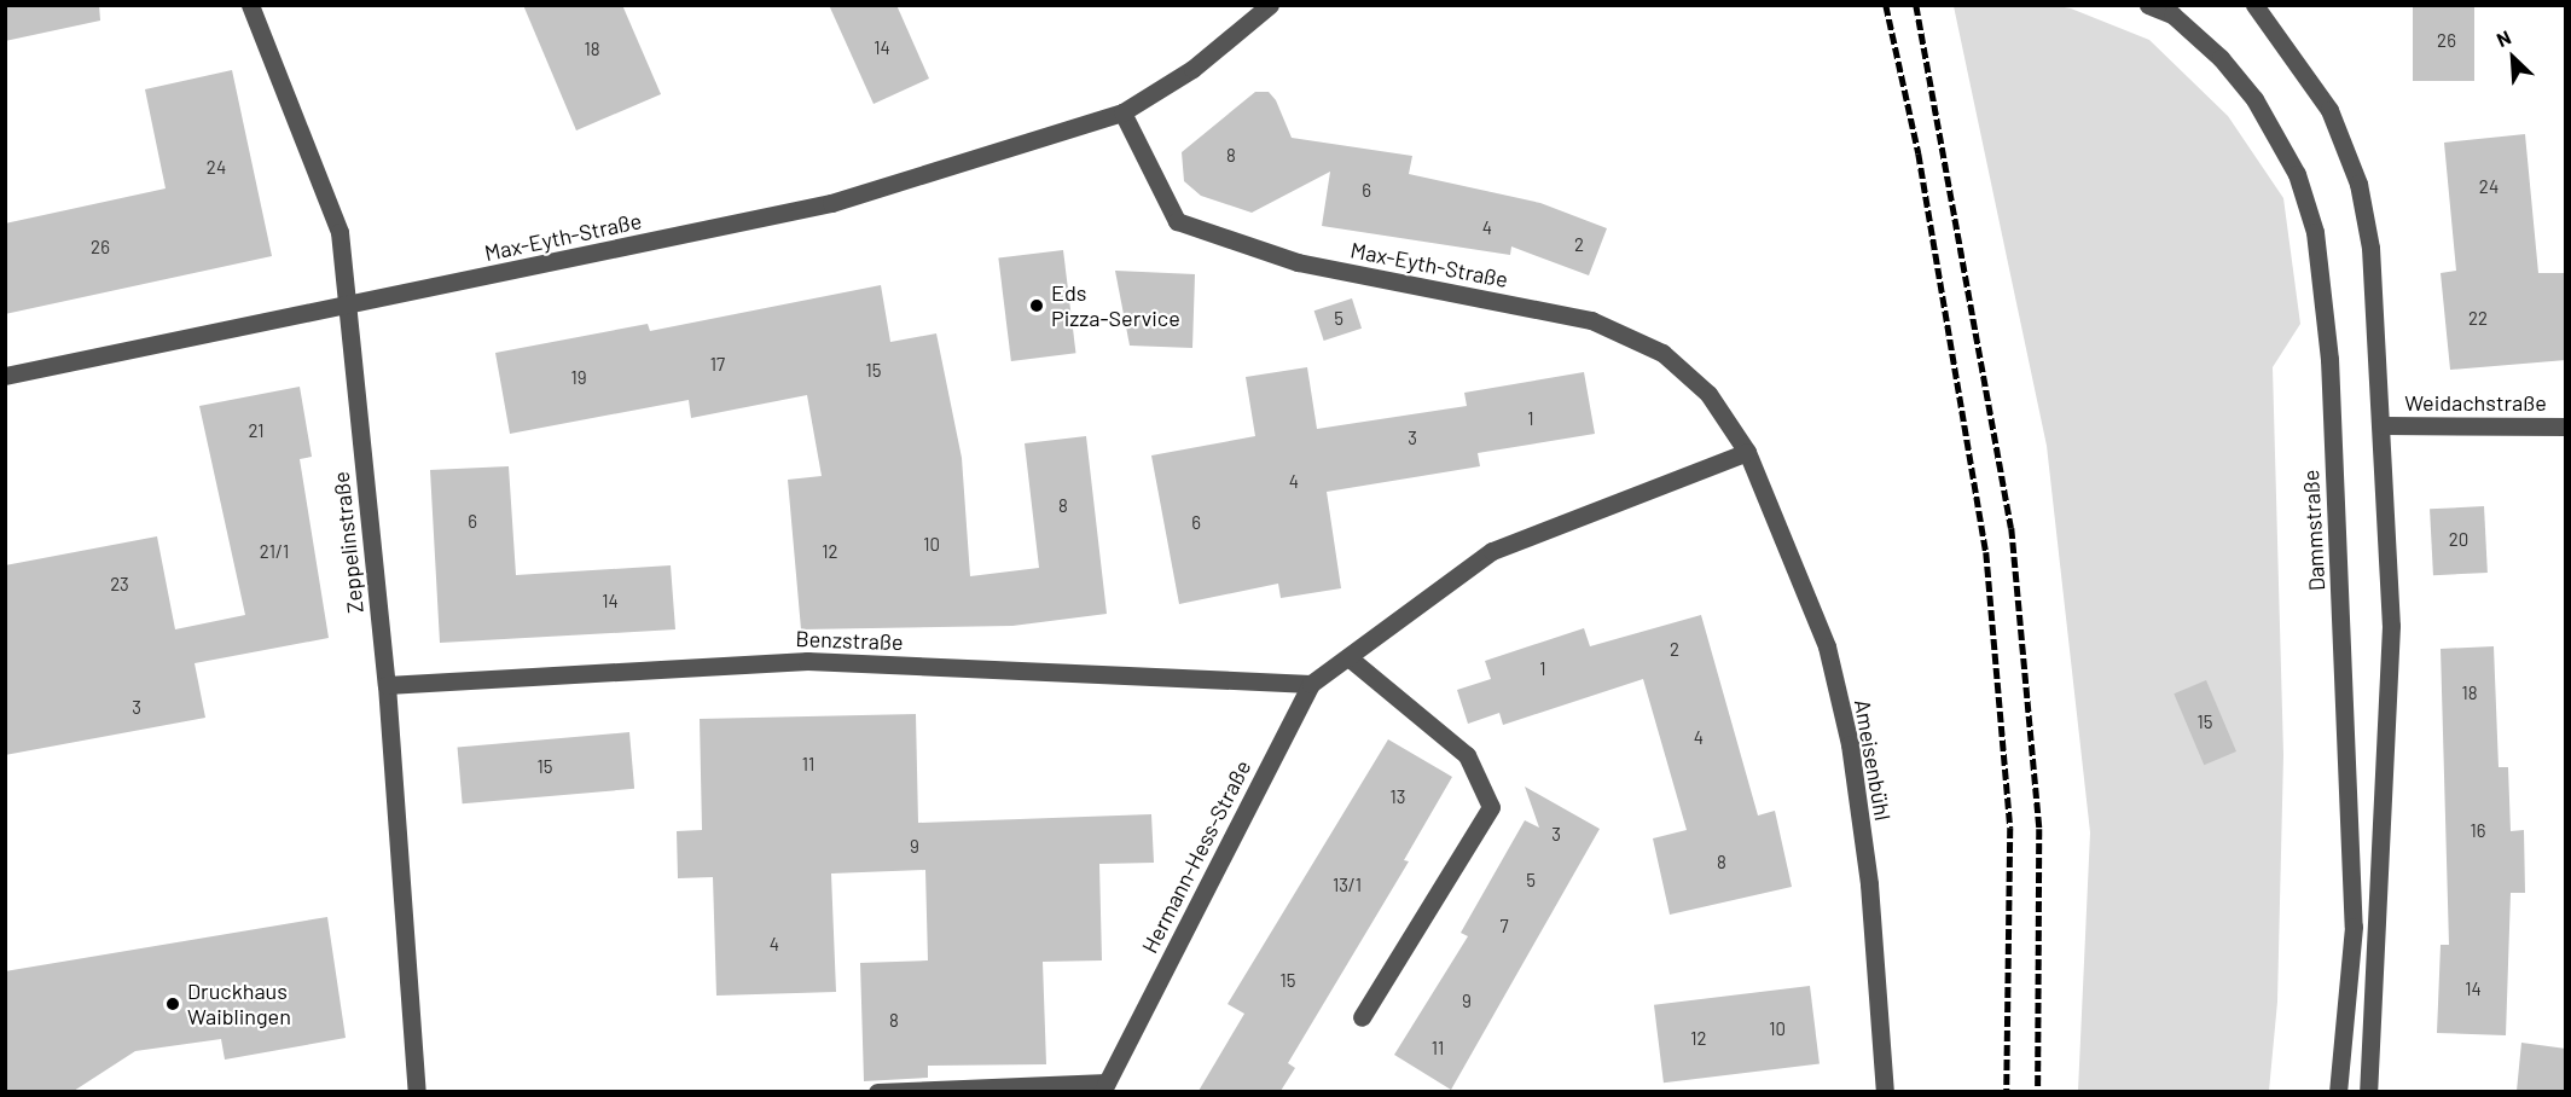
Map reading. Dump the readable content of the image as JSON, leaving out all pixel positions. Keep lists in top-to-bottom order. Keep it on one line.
{"streets":{"street":["Max-Eyth-Straße","Weidachstraße","Dammstraße","Zeppelinstraße","Benzstraße","Ameisenbühl","Hermann-Hess-Straße"]},"crossings":[["Max-Eyth-Straße","Zeppelinstraße"],["Max-Eyth-Straße","Ameisenbühl"],["Max-Eyth-Straße","Hermann-Hess-Straße"],["Zeppelinstraße","Benzstraße"],["Benzstraße","Hermann-Hess-Straße"],["Ameisenbühl","Hermann-Hess-Straße"]],"places":["Eds Pizza-Service","Druckhaus Waiblingen"],"house_numbers":["26","14","18","8","24","24","6","4","2","26","5","22","17","15","19","1","21","3","4","8","6","6","20","10","21/1","12","23","14","2","1","18","3","15","4","11","15","13","16","3","9","8","5","13/1","7","4","15","14","9","8","10","12","11"],"north":"top left"}
